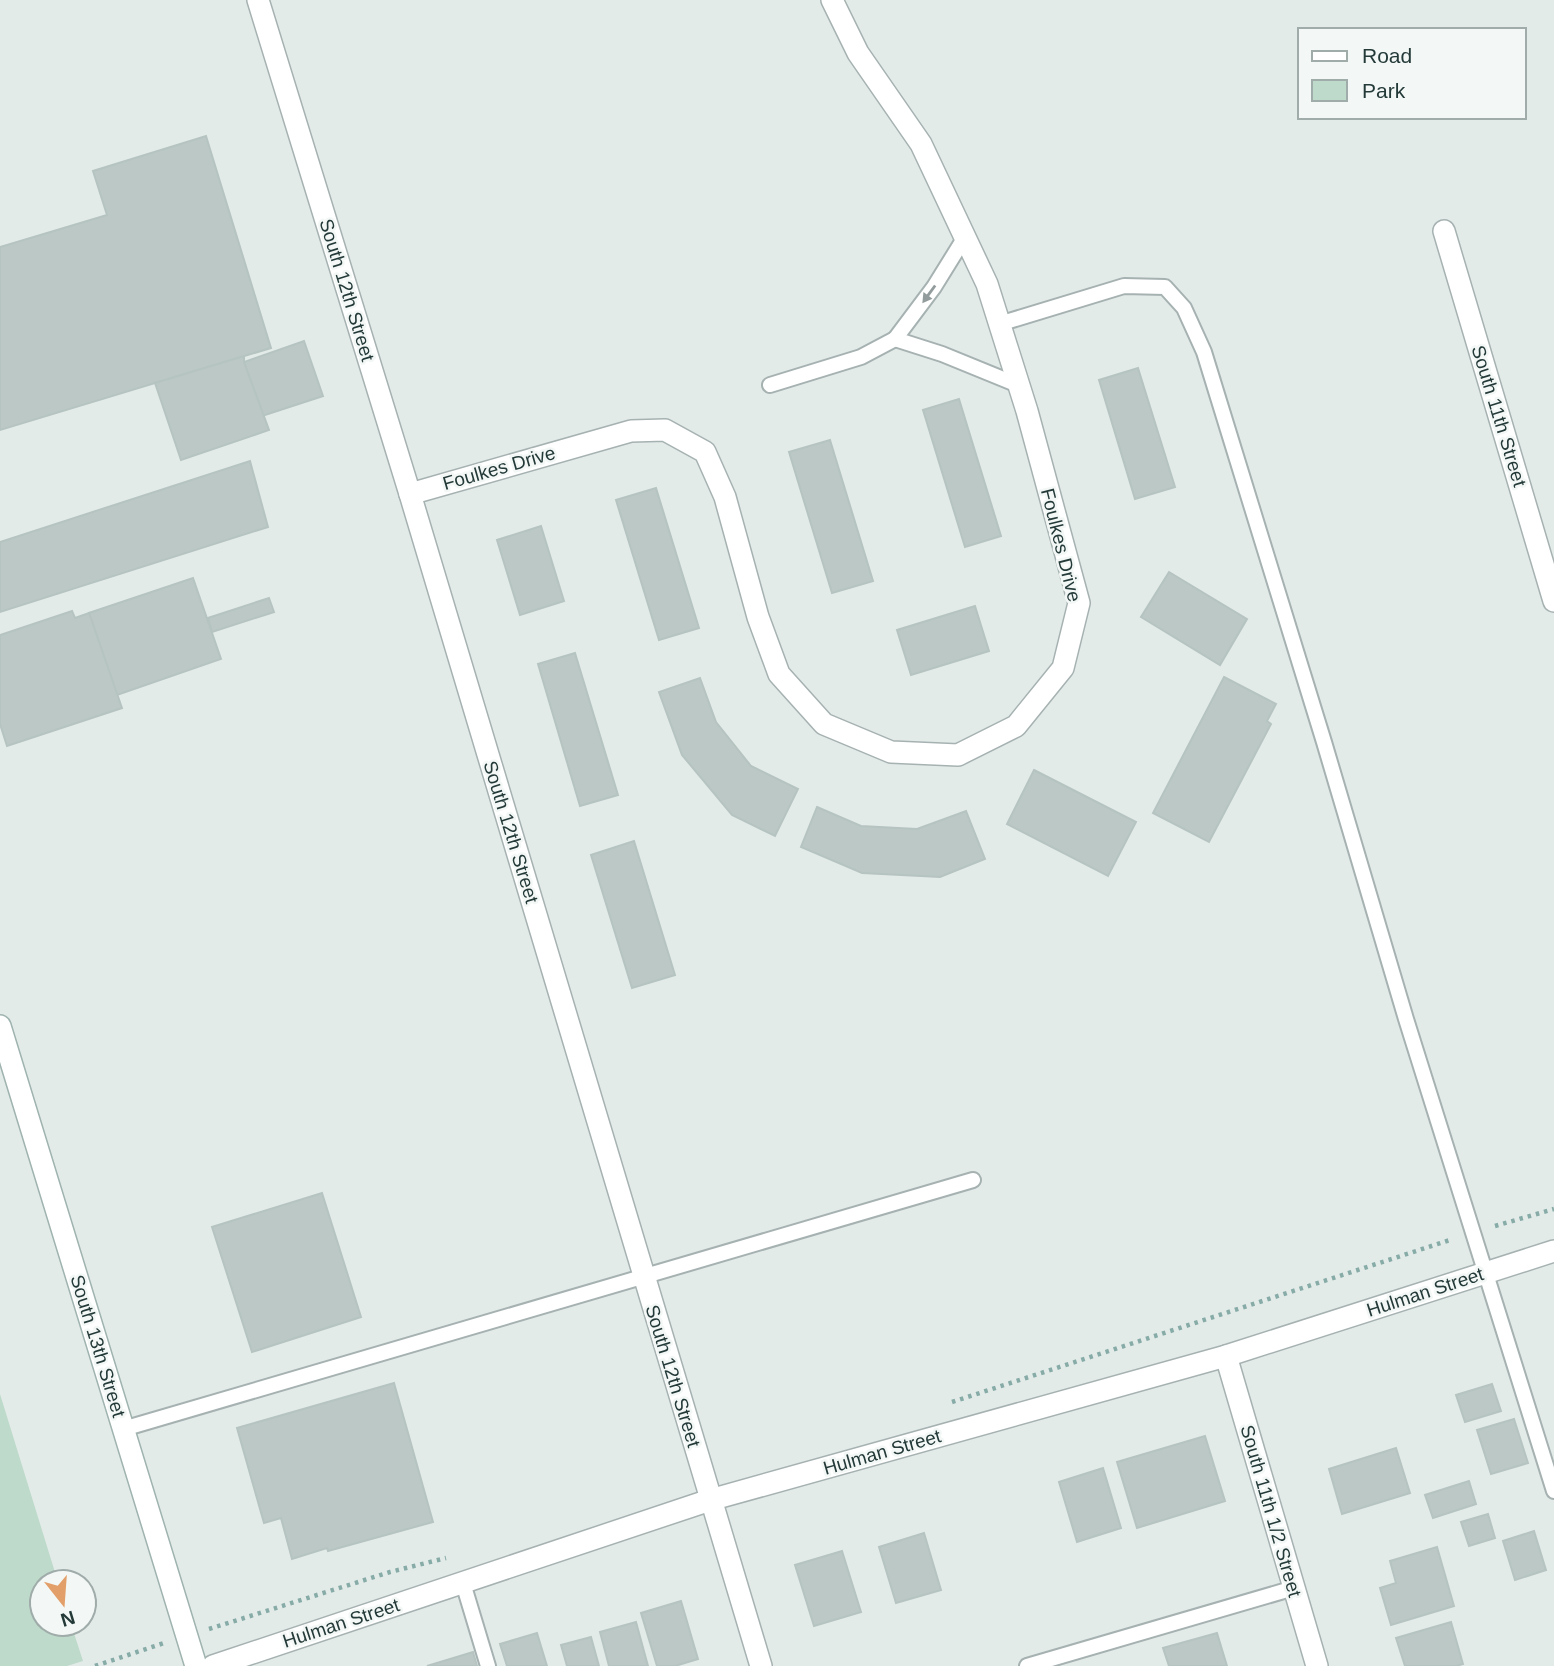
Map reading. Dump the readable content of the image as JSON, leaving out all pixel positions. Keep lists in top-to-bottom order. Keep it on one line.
{"streets":{"street":["South 12th Street","South 11th Street","Foulkes Drive","Hulman Street","South 13th Street","South 11th 1/2 Street"]},"crossings":[["South 12th Street","Foulkes Drive"],["South 12th Street","Hulman Street"],["Hulman Street","South 11th 1/2 Street"]],"legend":["Road","Park"],"north":"bottom"}
